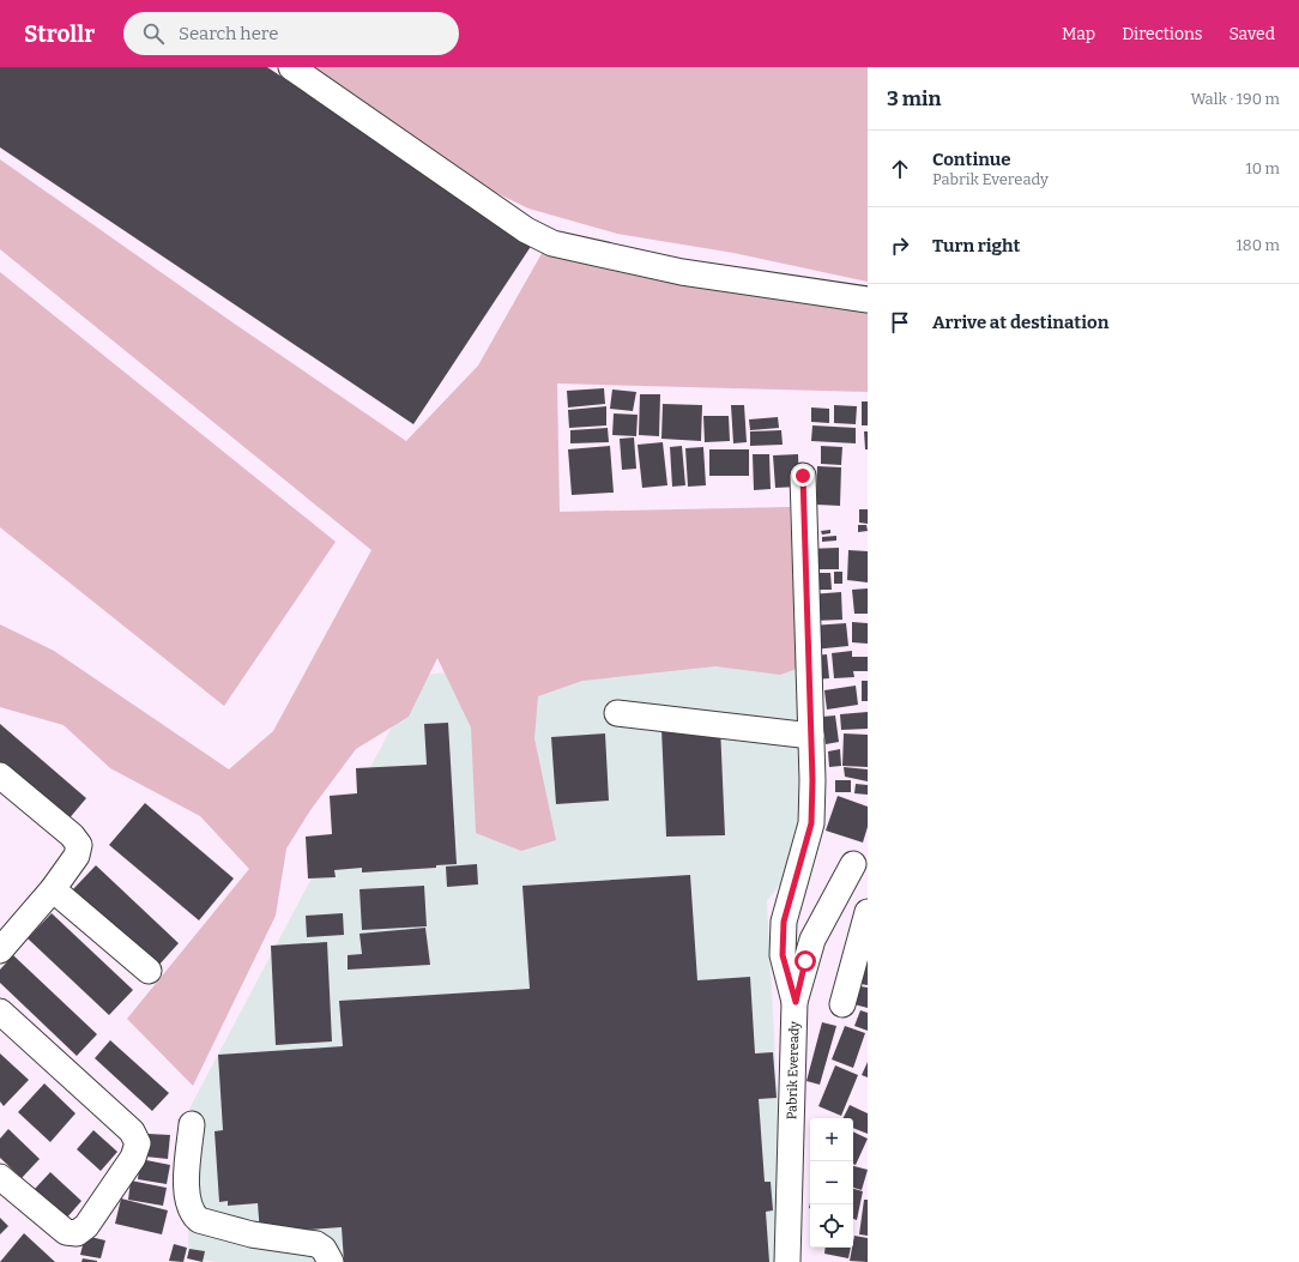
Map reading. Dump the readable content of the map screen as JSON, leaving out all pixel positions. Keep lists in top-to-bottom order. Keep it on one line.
{"streets":{"street":["Pabrik Eveready"]},"page":{"header":"Strollr","search":"Search here","nav":["Map","Directions","Saved"],"heading":["3 min","Walk · 190 m"],"list":[["Continue","Pabrik Eveready","10 m"],["Turn right","180 m"],"Arrive at destination"],"map_buttons":["+","−"]}}
